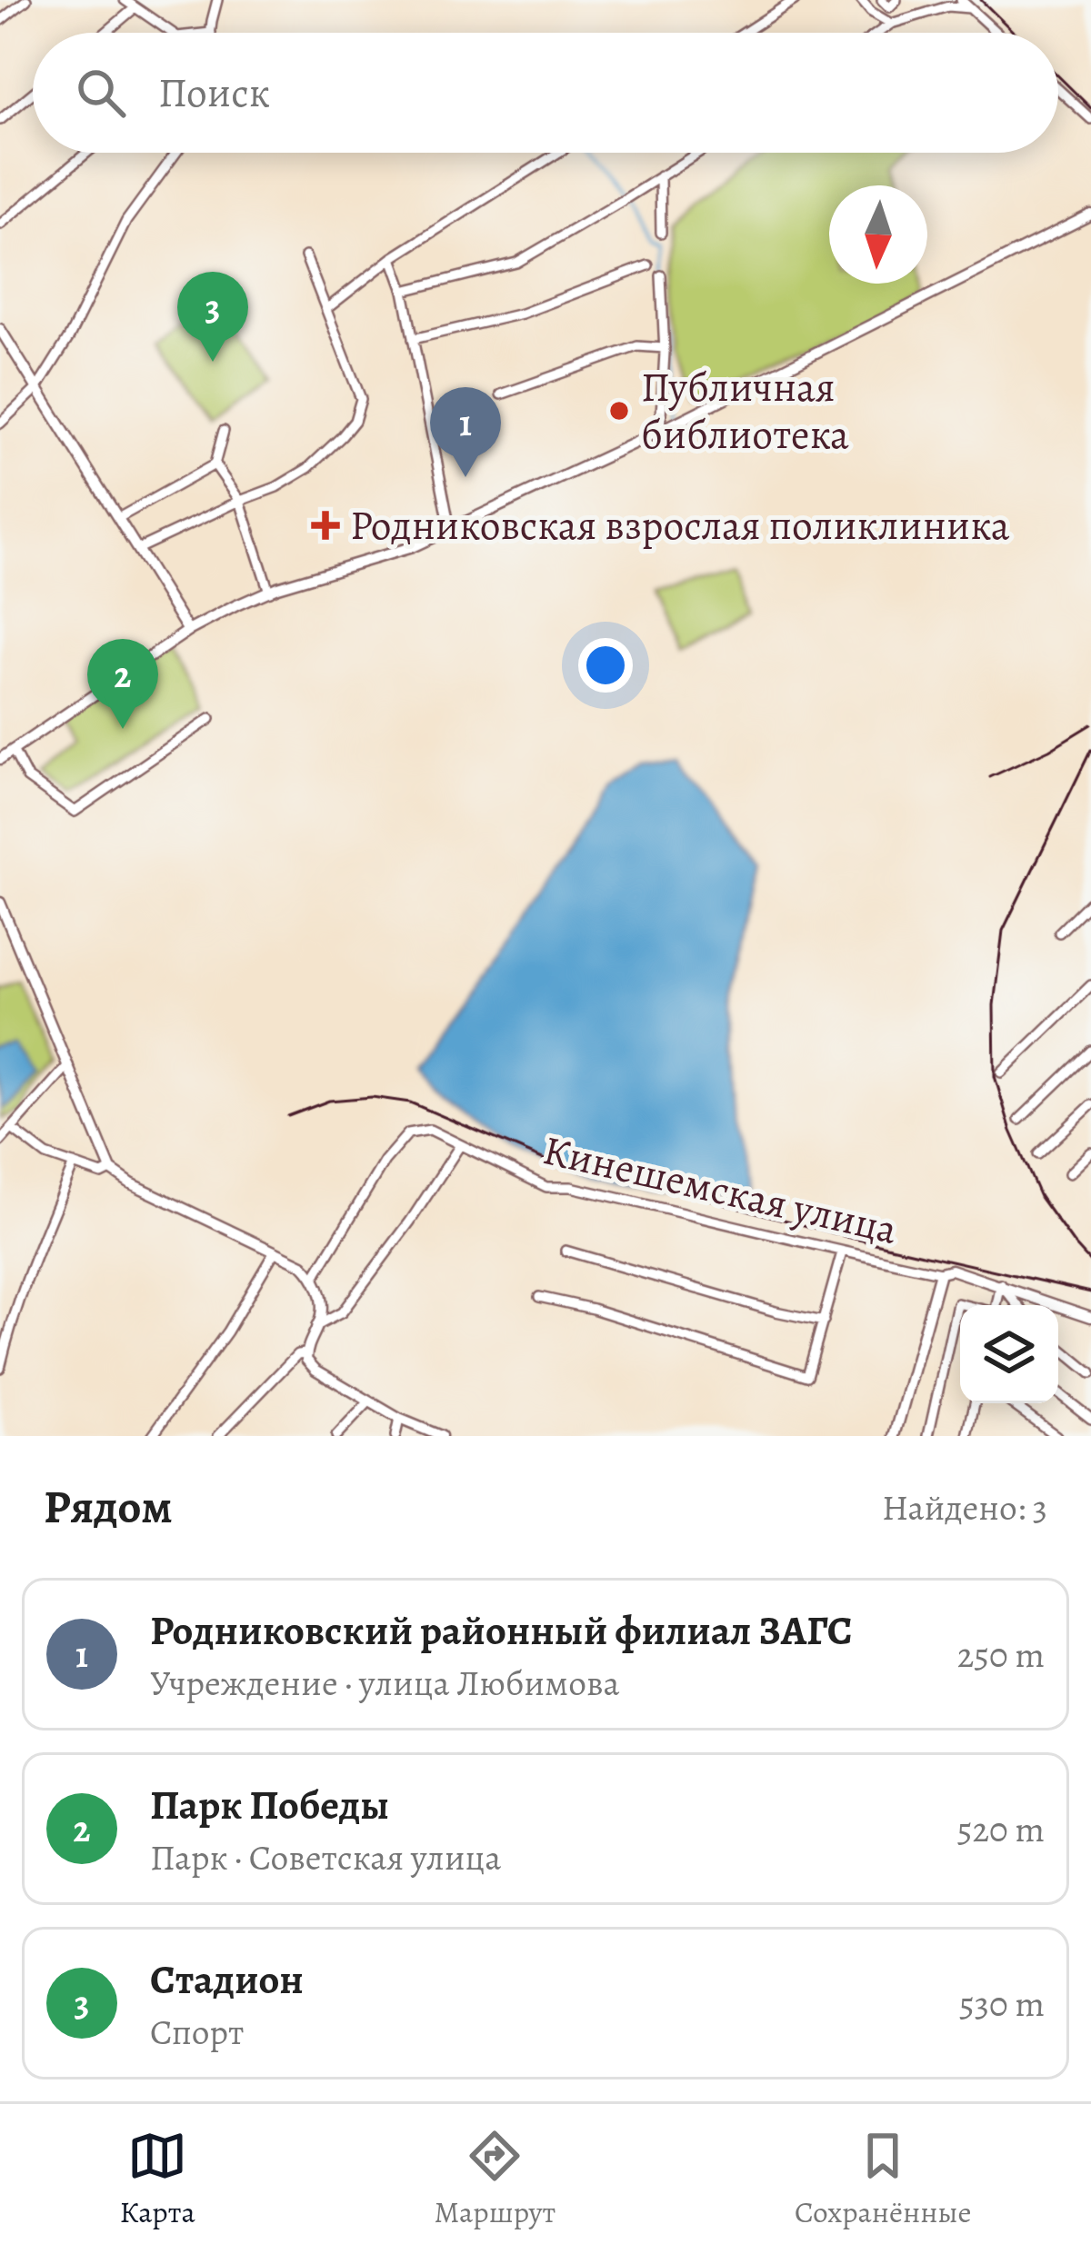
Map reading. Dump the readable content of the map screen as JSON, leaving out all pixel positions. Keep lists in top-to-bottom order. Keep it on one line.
{"streets":{"street":["Кинешемская улица"]},"places":{"other":["Публичная библиотека"],"health":["Родниковская взрослая поликлиника"]},"north":"bottom","page":{"search":"Поиск","pins":["3","1","2"],"heading":["Рядом","Найдено: 3"],"list":[{"mark":"1","name":"Родниковский районный филиал ЗАГС","note":"Учреждение · улица Любимова","value":"250 m"},{"mark":"2","name":"Парк Победы","note":"Парк · Советская улица","value":"520 m"},{"mark":"3","name":"Стадион","note":"Спорт","value":"530 m"}],"nav":["Карта","Маршрут","Сохранённые"]}}
